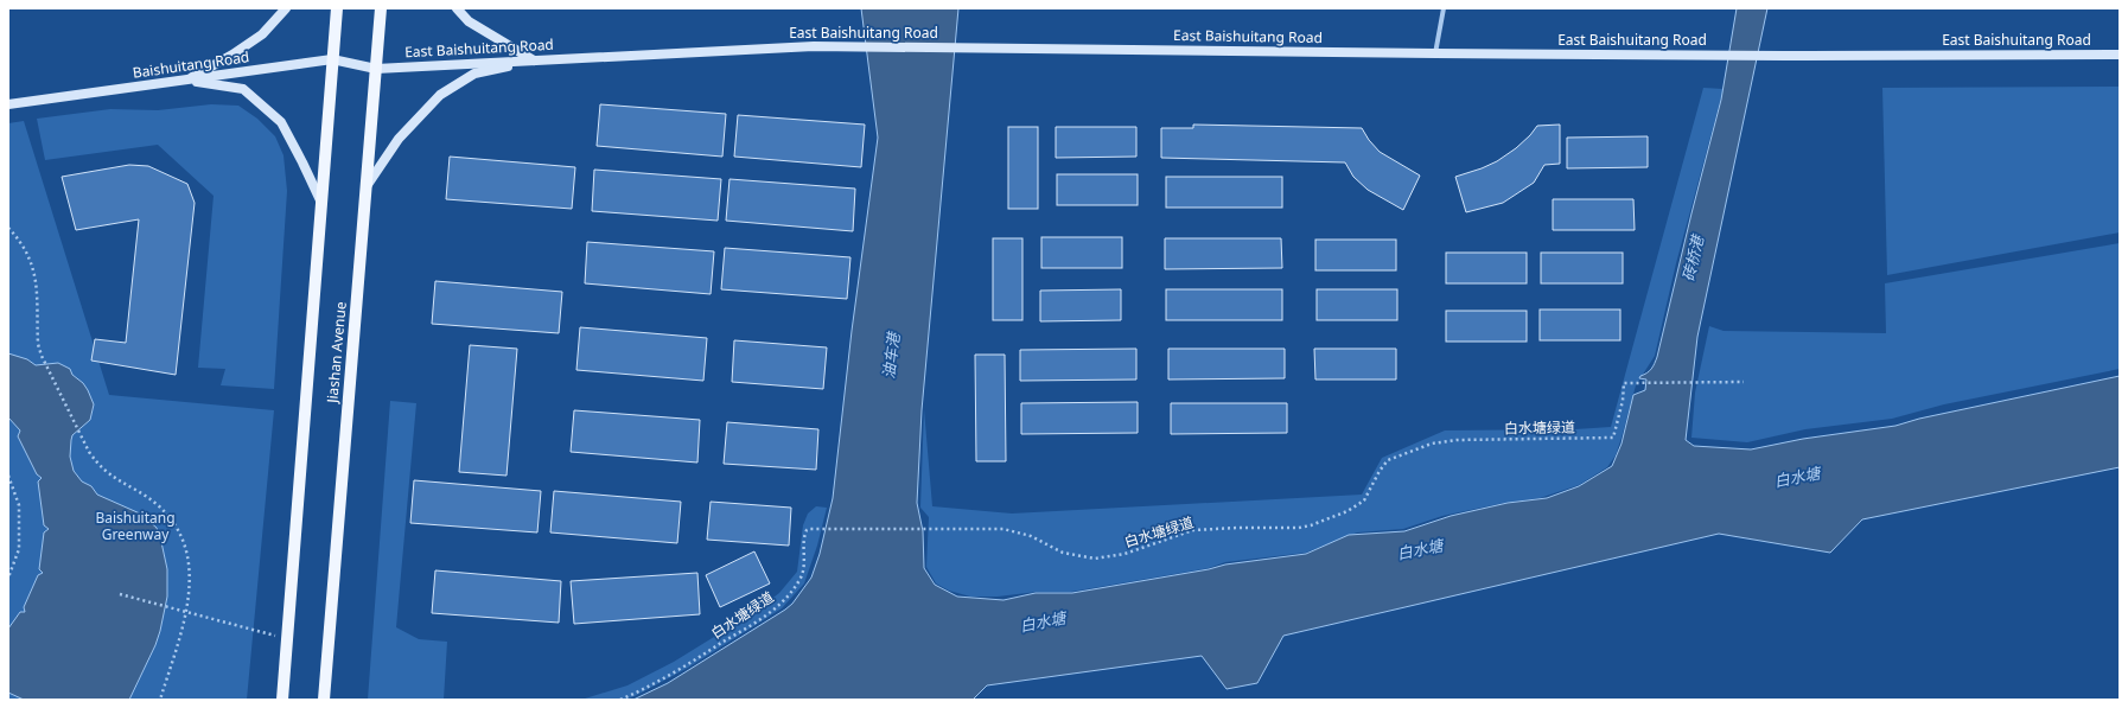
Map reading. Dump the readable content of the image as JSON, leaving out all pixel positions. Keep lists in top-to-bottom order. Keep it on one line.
{"streets":{"main road":["Jiashan Avenue"],"street":["East Baishuitang Road","Baishuitang Road"],"path":["白水塘绿道"]},"crossings":[["East Baishuitang Road","Baishuitang Road"],["East Baishuitang Road","Jiashan Avenue"],["Baishuitang Road","Jiashan Avenue"]],"water":["砖桥港","油车港","白水塘"],"parks":["Baishuitang Greenway"]}
